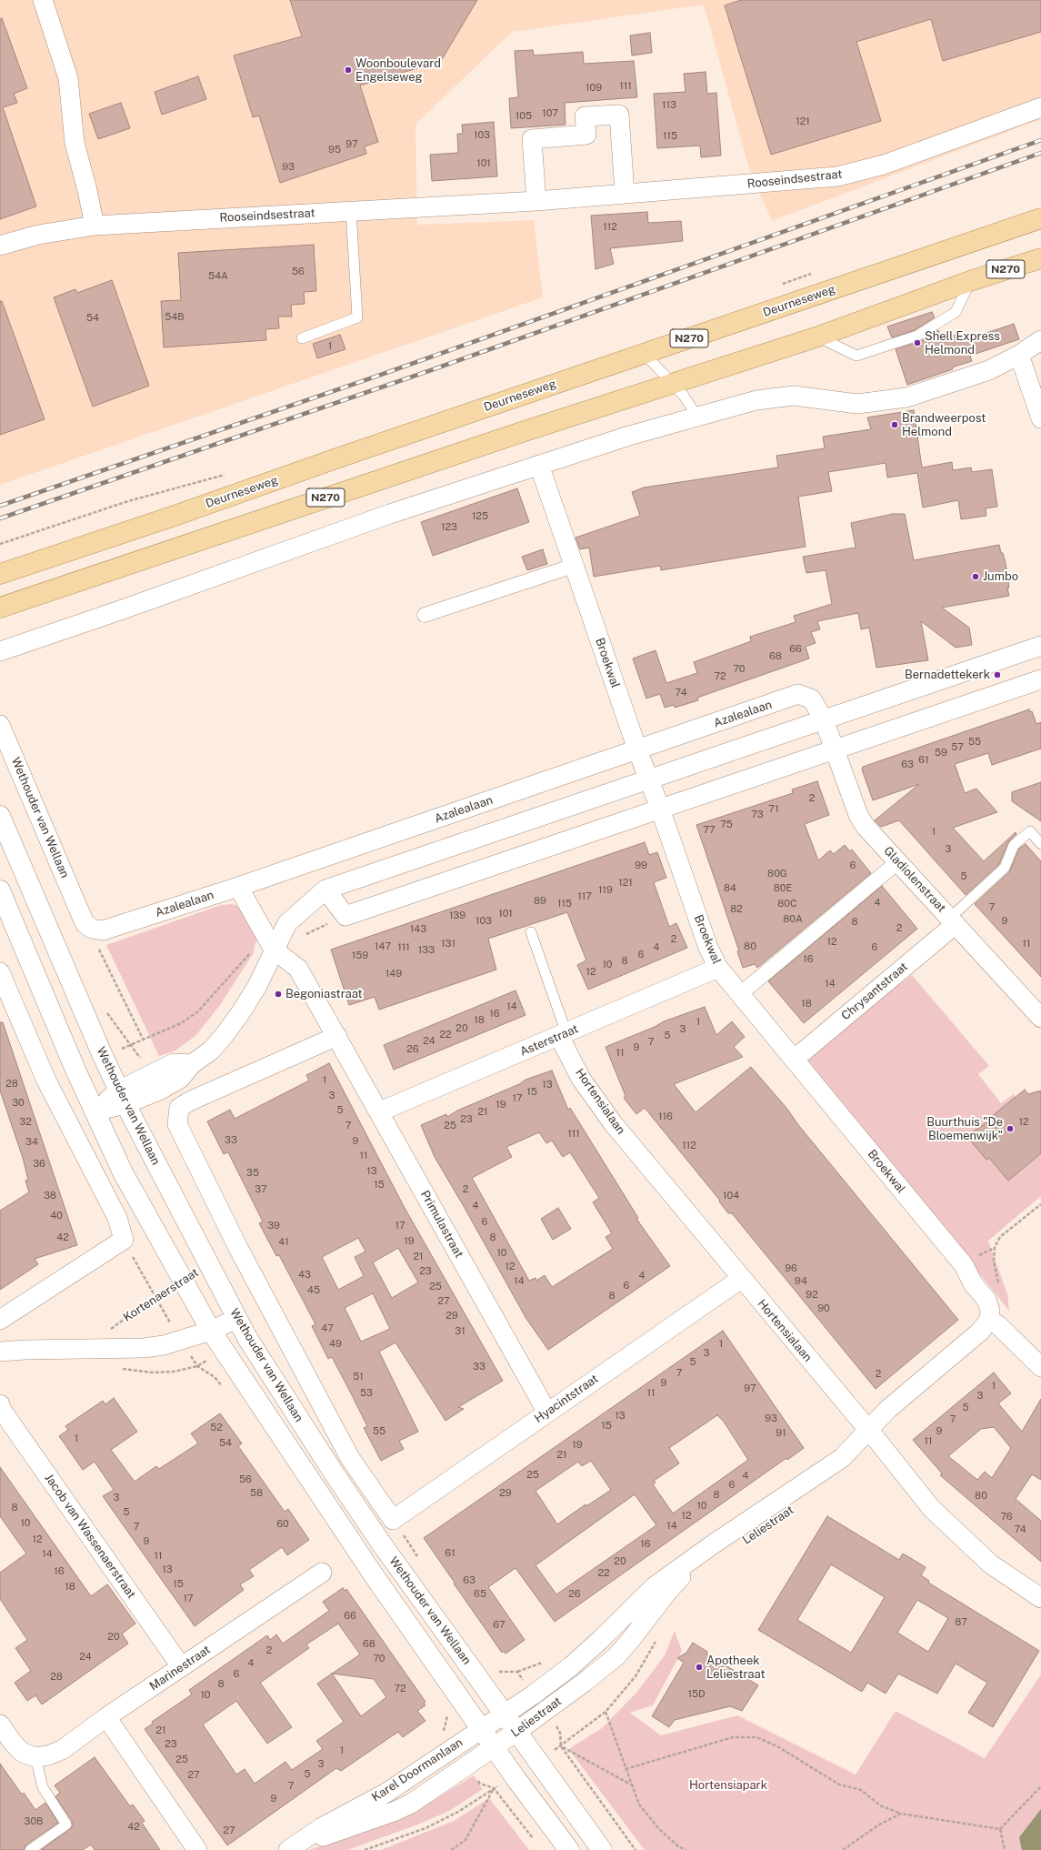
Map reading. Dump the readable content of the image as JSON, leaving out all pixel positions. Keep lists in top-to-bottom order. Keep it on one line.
{"streets":{"main road":["N270","Deurneseweg","Wethouder van Wellaan"],"street":["Rooseindsestraat","Broekwal","Azalealaan","Gladiolenstraat","Chrysantstraat","Asterstraat","Hortensialaan","Primulastraat","Hyacintstraat","Leliestraat","Jacob van Wassenaerstraat","Marinestraat","Karel Doormanlaan"],"path":["Kortenaerstraat"]},"crossings":[["Broekwal","Azalealaan"],["Broekwal","Chrysantstraat"],["Broekwal","Asterstraat"],["Broekwal","Leliestraat"],["Azalealaan","Wethouder van Wellaan"],["Azalealaan","Gladiolenstraat"],["Wethouder van Wellaan","Hyacintstraat"],["Wethouder van Wellaan","Leliestraat"],["Wethouder van Wellaan","Karel Doormanlaan"],["Gladiolenstraat","Chrysantstraat"],["Asterstraat","Hortensialaan"],["Asterstraat","Primulastraat"],["Hortensialaan","Hyacintstraat"],["Hortensialaan","Leliestraat"],["Primulastraat","Hyacintstraat"],["Leliestraat","Karel Doormanlaan"],["Jacob van Wassenaerstraat","Marinestraat"]],"parks":["Hortensiapark"],"places":["Woonboulevard Engelseweg","Shell Express Helmond","Brandweerpost Helmond","Jumbo","Bernadettekerk","Begoniastraat","Buurthuis \"De Bloemenwijk\"","Apotheek Leliestraat"],"house_numbers":["111","109","113","107","105","121","103","115","97","95","101","93","112","56","54A","54B","54","1","125","123","66","68","70","72","74","55","57","59","61","63","2","71","73","75","77","1","3","99","6","80G","5","121","84","80E","119","117","89","4","115","80C","7","82","101","139","80A","103","9","8","2","143","2","12","131","11","147","80","111","4","6","133","6","159","16","8","10","12","149","14","18","14","16","18","1","20","3","22","5","24","7","9","26","11","1","28","13","15","3","17","30","19","5","21","116","23","32","12","7","25","111","33","9","34","112","11","36","13","35","15","37","2","38","104","4","40","6","39","17","42","8","19","41","10","21","12","96","23","43","4","14","94","6","25","45","92","8","27","90","29","47","31","49","1","3","5","33","7","2","51","9","1","97","53","11","3","5","13","93","7","15","52","55","9","91","1","11","54","19","21","25","4","56","6","58","29","8","80","3","10","8","5","12","76","10","60","14","7","74","12","9","16","61","14","11","20","13","16","22","63","15","18","65","26","17","66","87","67","20","68","2","24","70","4","6","28","8","72","15D","10","21","23","1","25","3","5","27","7","9","30B","42","27"]}
